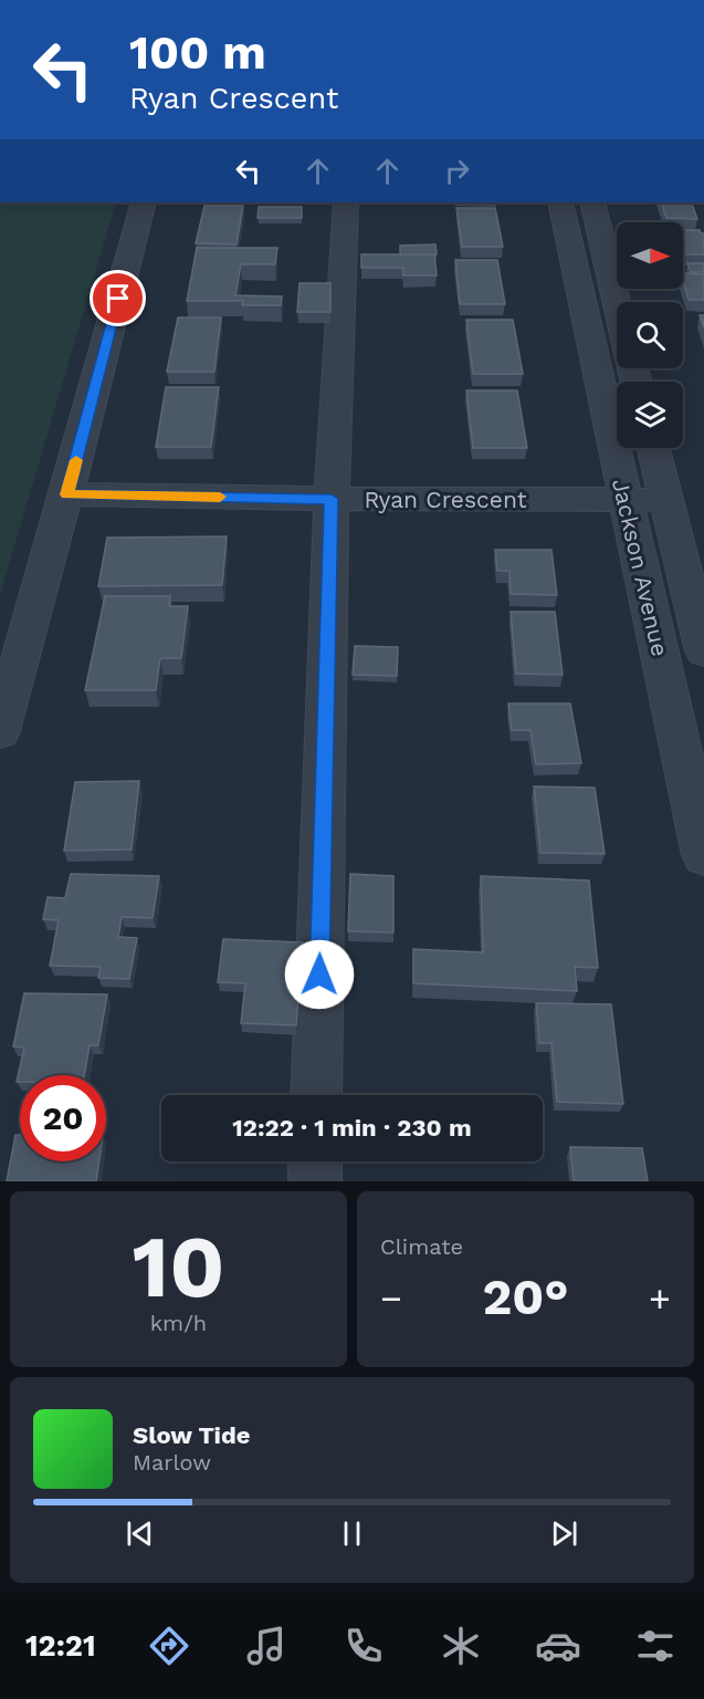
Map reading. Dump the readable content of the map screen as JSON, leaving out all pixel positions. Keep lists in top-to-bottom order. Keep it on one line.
{"streets":{"street":["Ryan Crescent","Jackson Avenue"]},"crossings":[["Ryan Crescent","Jackson Avenue"]],"north":"right","page":{"turn":["100 m","Ryan Crescent"],"limit":"20","trip":"12:22 · 1 min · 230 m","tile":[["10","km/h"],"Climate"],"heat":["−","20°","+"],"song":["Slow Tide","Marlow"],"tabs":"12:21"}}
